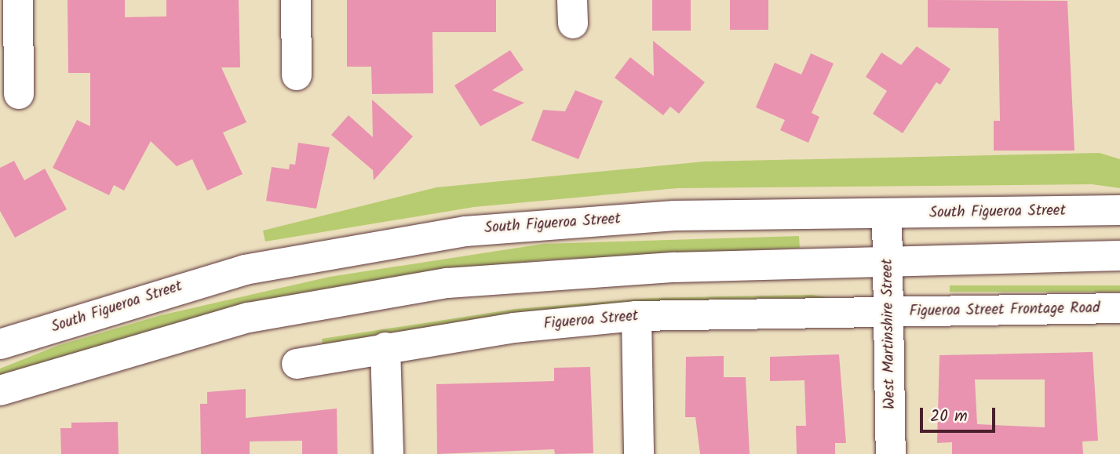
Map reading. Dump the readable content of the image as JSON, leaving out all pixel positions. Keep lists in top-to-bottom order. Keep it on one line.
{"streets":{"main road":["South Figueroa Street","Figueroa Street Frontage Road","Figueroa Street","West Martinshire Street"]},"crossings":[["South Figueroa Street","West Martinshire Street"],["Figueroa Street Frontage Road","Figueroa Street"],["Figueroa Street Frontage Road","West Martinshire Street"],["Figueroa Street","West Martinshire Street"]],"scale_bar":"20 m"}
